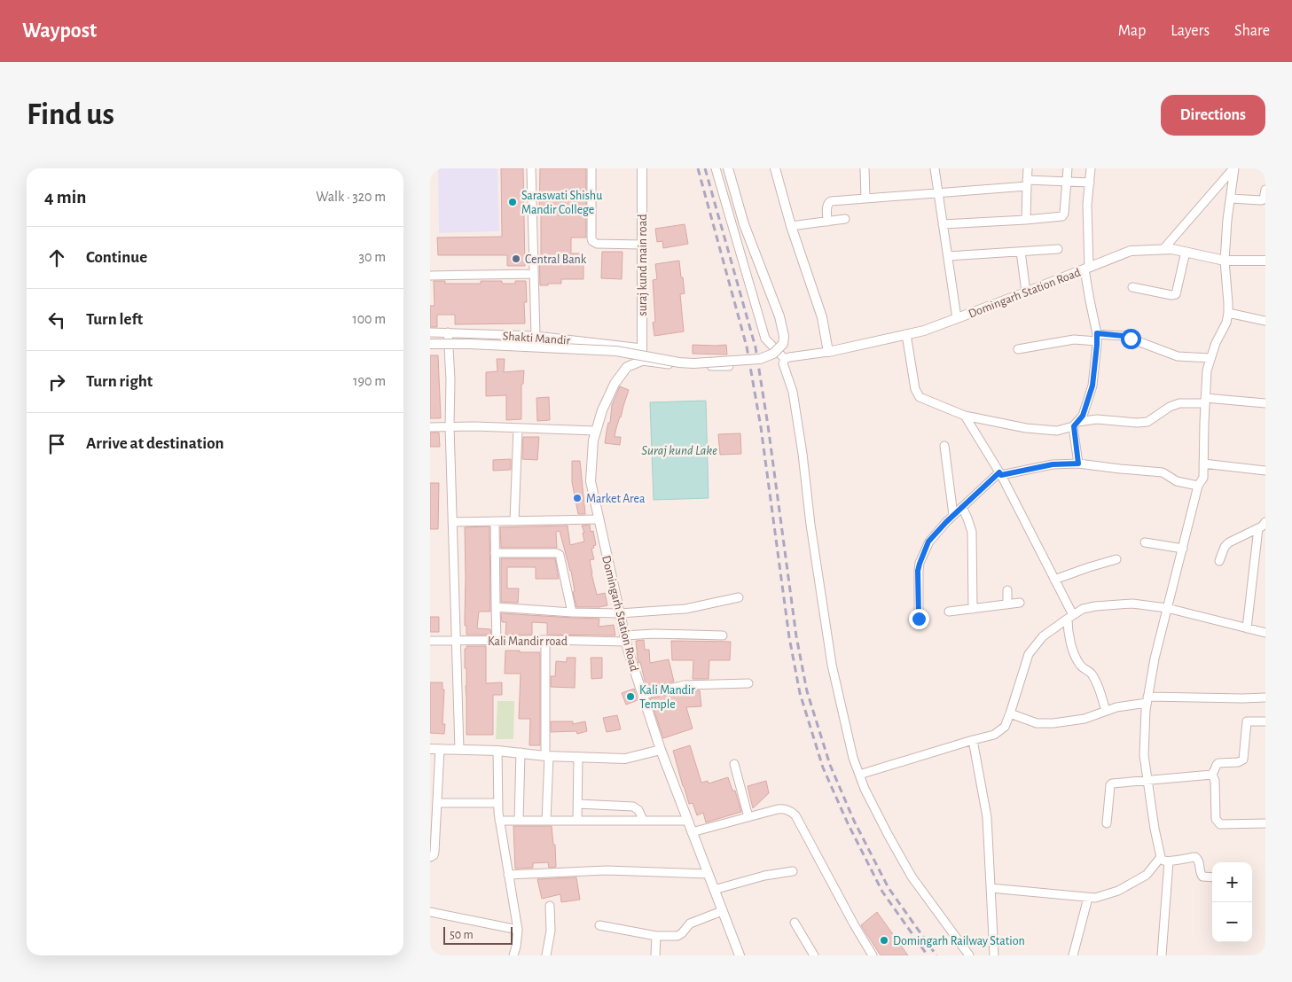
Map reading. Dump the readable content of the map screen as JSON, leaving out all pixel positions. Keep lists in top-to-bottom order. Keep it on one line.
{"streets":{"street":["suraj kund main road","Domingarh Station Road","Shakti Mandir","Kali Mandir road"]},"crossings":[["suraj kund main road","Domingarh Station Road"],["suraj kund main road","Shakti Mandir"],["Domingarh Station Road","Kali Mandir road"]],"water":["Suraj kund Lake"],"places":["Saraswati Shishu Mandir College","Central Bank","Market Area","Kali Mandir Temple","Domingarh Railway Station"],"scale_bar":"50 m","page":{"header":"Waypost","nav":["Map","Layers","Share"],"buttons":"Directions","title":"Find us","heading":["4 min","Walk · 320 m"],"list":[["Continue","30 m"],["Turn left","100 m"],["Turn right","190 m"],"Arrive at destination"],"map_buttons":["+","−"],"scale":"50 m"}}
